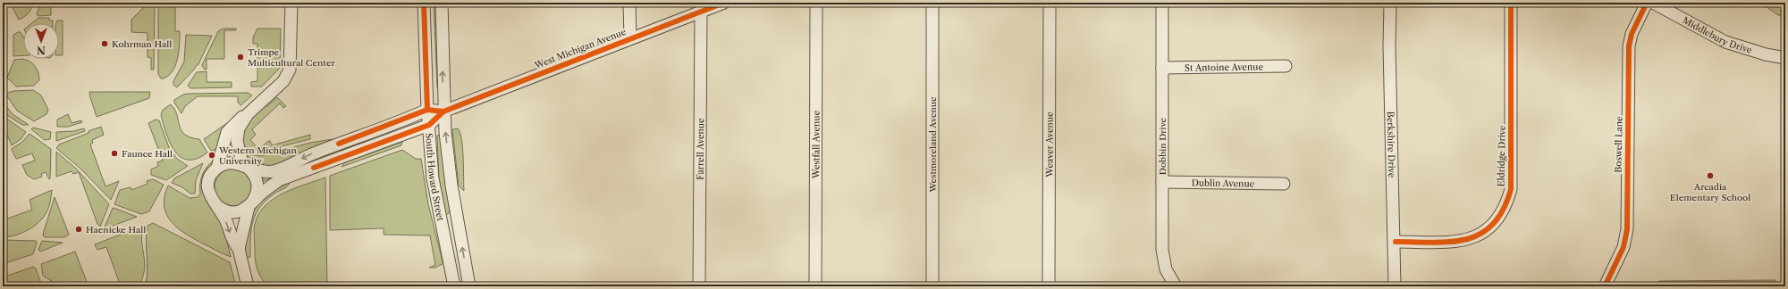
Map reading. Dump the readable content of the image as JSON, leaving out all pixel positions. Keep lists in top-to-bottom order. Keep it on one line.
{"streets":{"street":["Middlebury Drive","West Michigan Avenue","St Antoine Avenue","Westfall Avenue","Westmoreland Avenue","Weaver Avenue","Berkshire Drive","Boswell Lane","Dobbin Drive","Farrell Avenue","Eldridge Drive","South Howard Street","Dublin Avenue"]},"crossings":[["West Michigan Avenue","Farrell Avenue"],["West Michigan Avenue","South Howard Street"],["St Antoine Avenue","Dobbin Drive"],["Berkshire Drive","Eldridge Drive"],["Dobbin Drive","Dublin Avenue"]],"places":["Kohrman Hall","Trimpe Multicultural Center","Faunce Hall","Western Michigan University","Arcadia Elementary School","Haenicke Hall"],"north":"bottom"}
